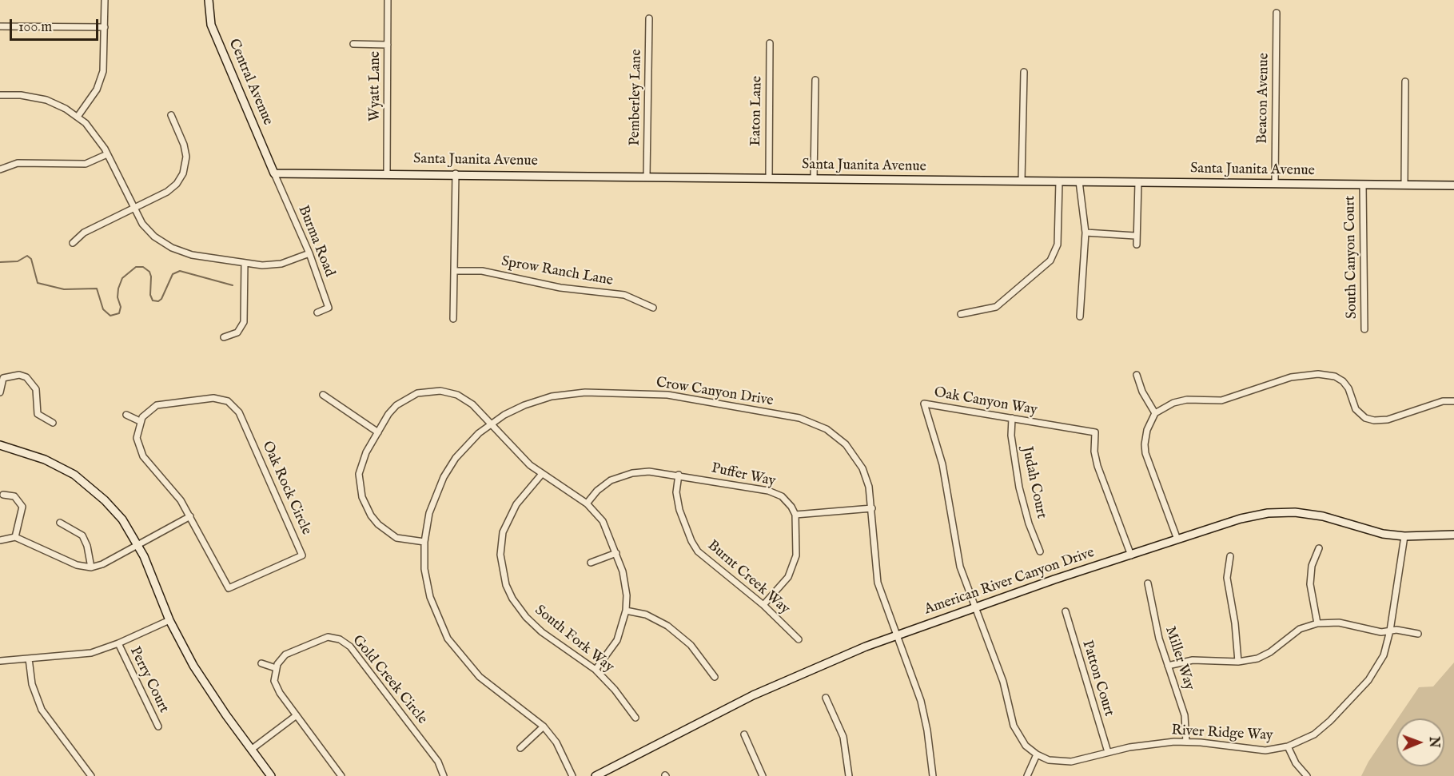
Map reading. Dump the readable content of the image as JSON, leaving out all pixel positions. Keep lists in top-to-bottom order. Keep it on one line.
{"streets":{"street":["Central Avenue","Wyatt Lane","Pemberley Lane","Beacon Avenue","Eaton Lane","Santa Juanita Avenue","Burma Road","South Canyon Court","Sprow Ranch Lane","Crow Canyon Drive","Oak Canyon Way","Puffer Way","Judah Court","Oak Rock Circle","Burnt Creek Way","American River Canyon Drive","South Fork Way","Miller Way","Patton Court","Perry Court","Gold Creek Circle","River Ridge Way"]},"crossings":[["Central Avenue","Santa Juanita Avenue"],["Central Avenue","Burma Road"],["Wyatt Lane","Santa Juanita Avenue"],["Pemberley Lane","Santa Juanita Avenue"],["Beacon Avenue","Santa Juanita Avenue"],["Eaton Lane","Santa Juanita Avenue"],["Santa Juanita Avenue","Burma Road"],["Santa Juanita Avenue","South Canyon Court"],["Crow Canyon Drive","American River Canyon Drive"],["Oak Canyon Way","Judah Court"],["Oak Canyon Way","American River Canyon Drive"],["Oak Canyon Way","River Ridge Way"],["Puffer Way","Burnt Creek Way"],["American River Canyon Drive","River Ridge Way"],["Miller Way","River Ridge Way"],["Patton Court","River Ridge Way"]],"scale_bar":"100 m","north":"right"}
